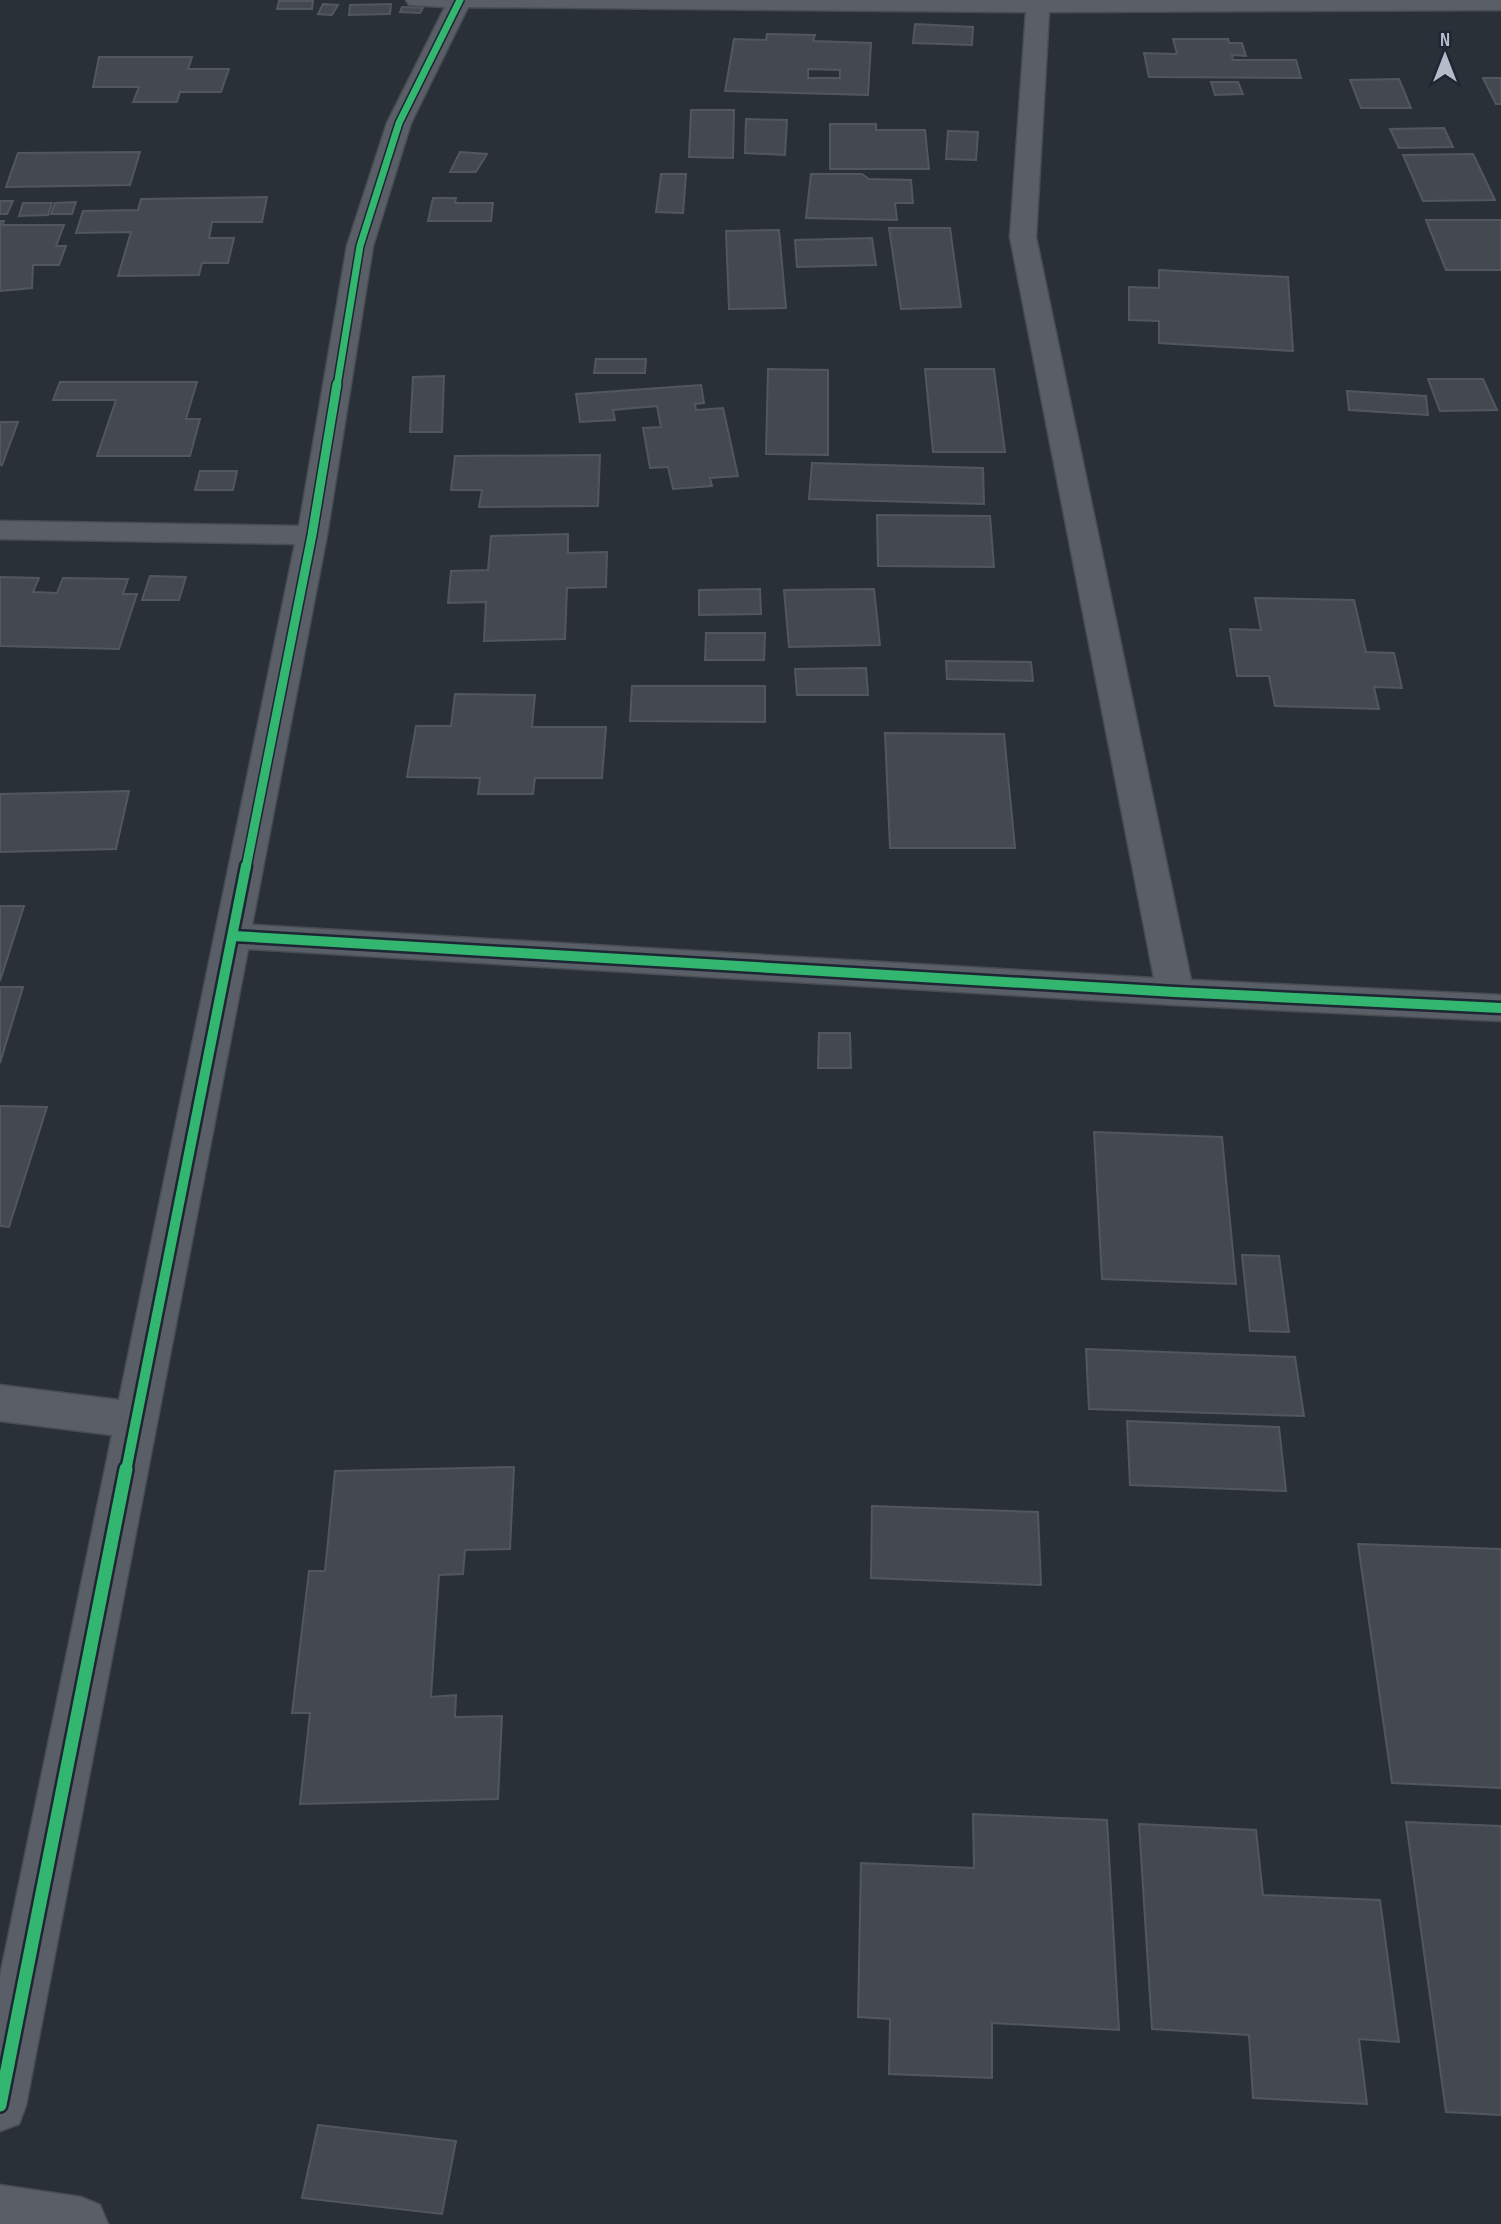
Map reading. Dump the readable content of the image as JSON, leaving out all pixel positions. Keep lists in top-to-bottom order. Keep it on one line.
{"north":"top"}
